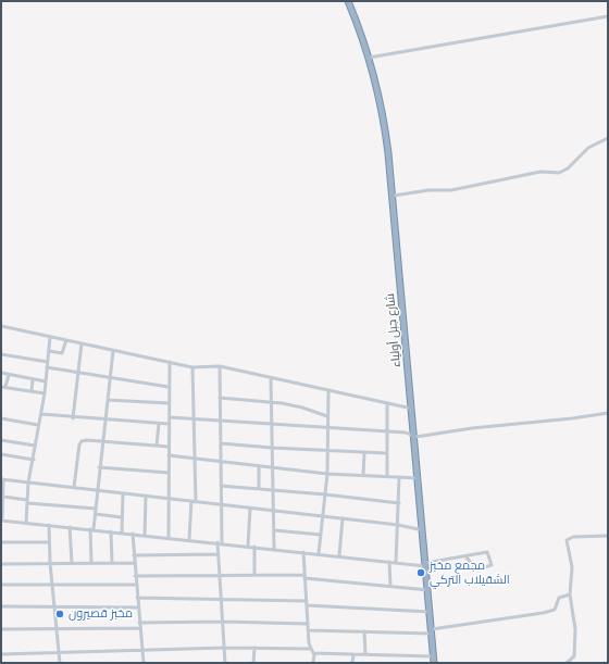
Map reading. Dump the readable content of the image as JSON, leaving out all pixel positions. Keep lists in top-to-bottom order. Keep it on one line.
{"streets":{"highway":["شارع جبل أولياء"]},"places":["مجمع مخبز الشقيلاب التركي","مخبز قصيرون"]}
